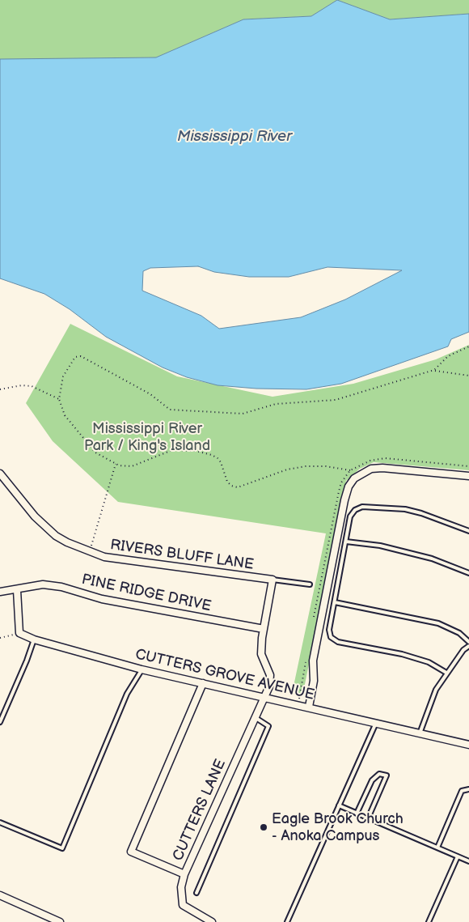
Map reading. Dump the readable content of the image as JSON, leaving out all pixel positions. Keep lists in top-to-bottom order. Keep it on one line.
{"streets":{"street":["RIVERS BLUFF LANE","PINE RIDGE DRIVE","CUTTERS GROVE AVENUE","CUTTERS LANE"]},"crossings":[["RIVERS BLUFF LANE","PINE RIDGE DRIVE"],["RIVERS BLUFF LANE","CUTTERS GROVE AVENUE"],["RIVERS BLUFF LANE","CUTTERS LANE"],["CUTTERS GROVE AVENUE","CUTTERS LANE"]],"water":["Mississippi River"],"parks":["Mississippi River Park / King's Island"],"places":["Eagle Brook Church - Anoka Campus"]}
